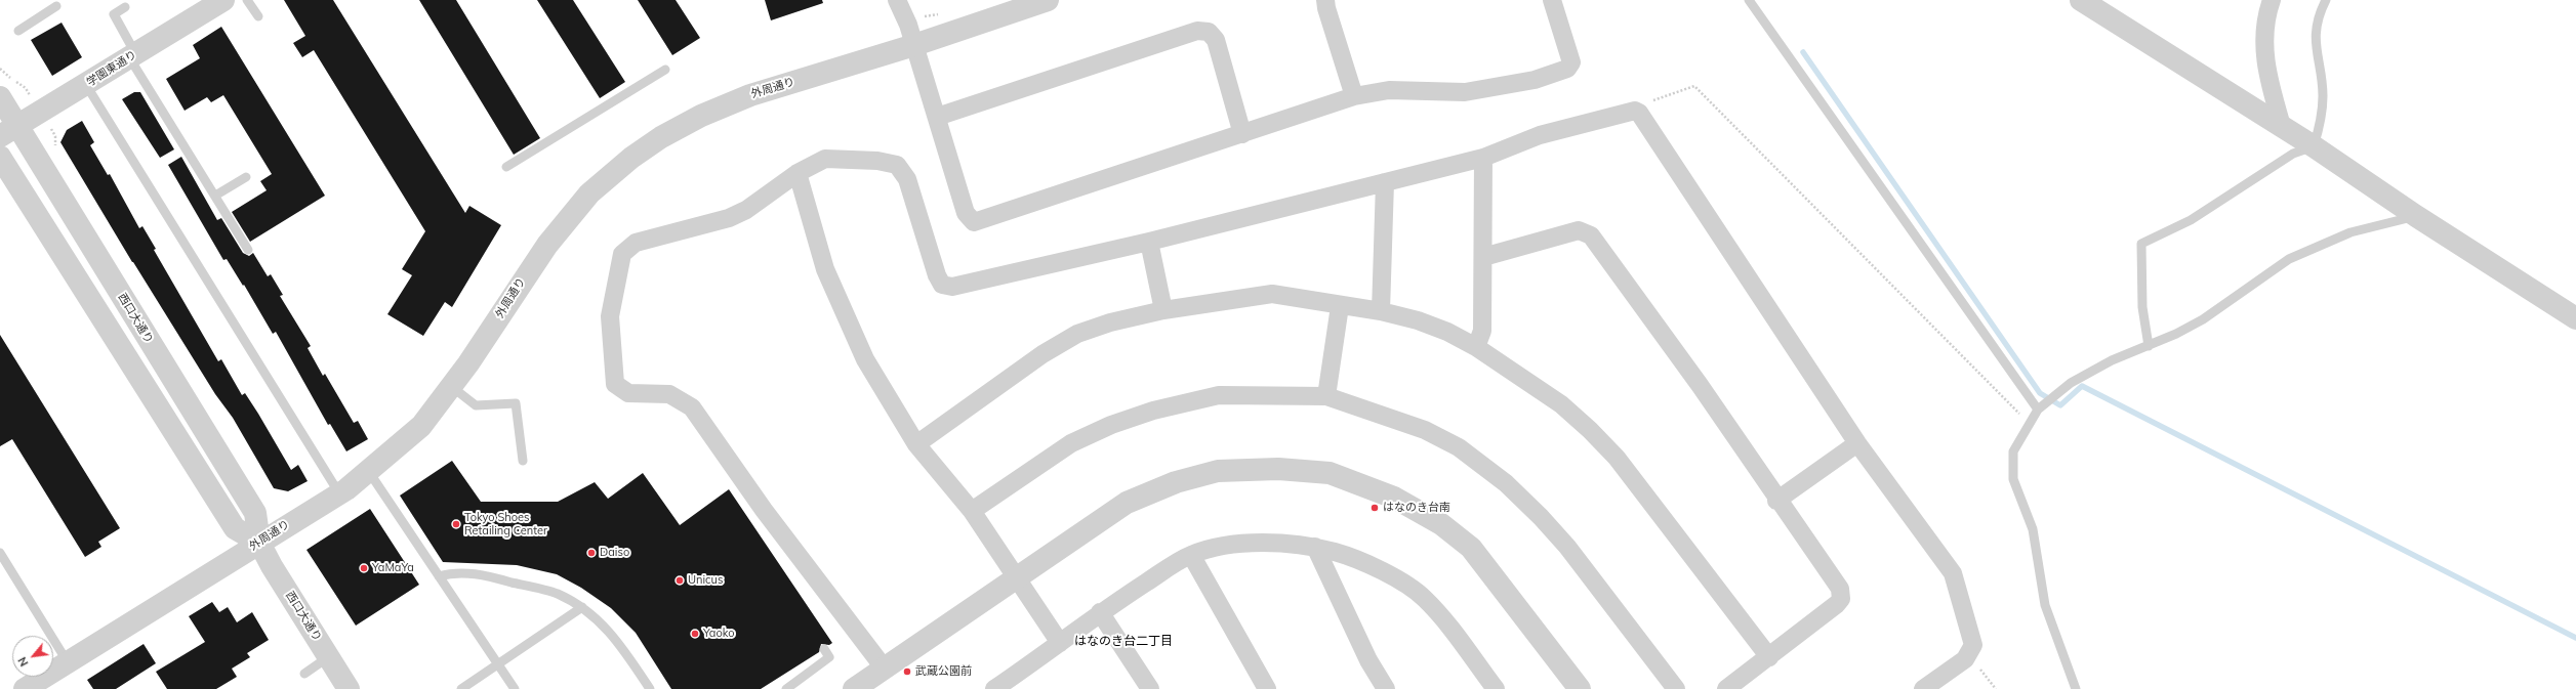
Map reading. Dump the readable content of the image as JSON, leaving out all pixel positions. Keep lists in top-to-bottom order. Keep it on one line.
{"streets":{"street":["学園東通り","外周通り","西口大通り"]},"crossings":[["学園東通り","西口大通り"],["外周通り","西口大通り"]],"districts":["はなのき台二丁目"],"places":["はなのき台南","Tokyo Shoes Retailing Center","Daiso","YaMaYa","Unicus","Yaoko","武蔵公園前"],"north":"bottom left"}
